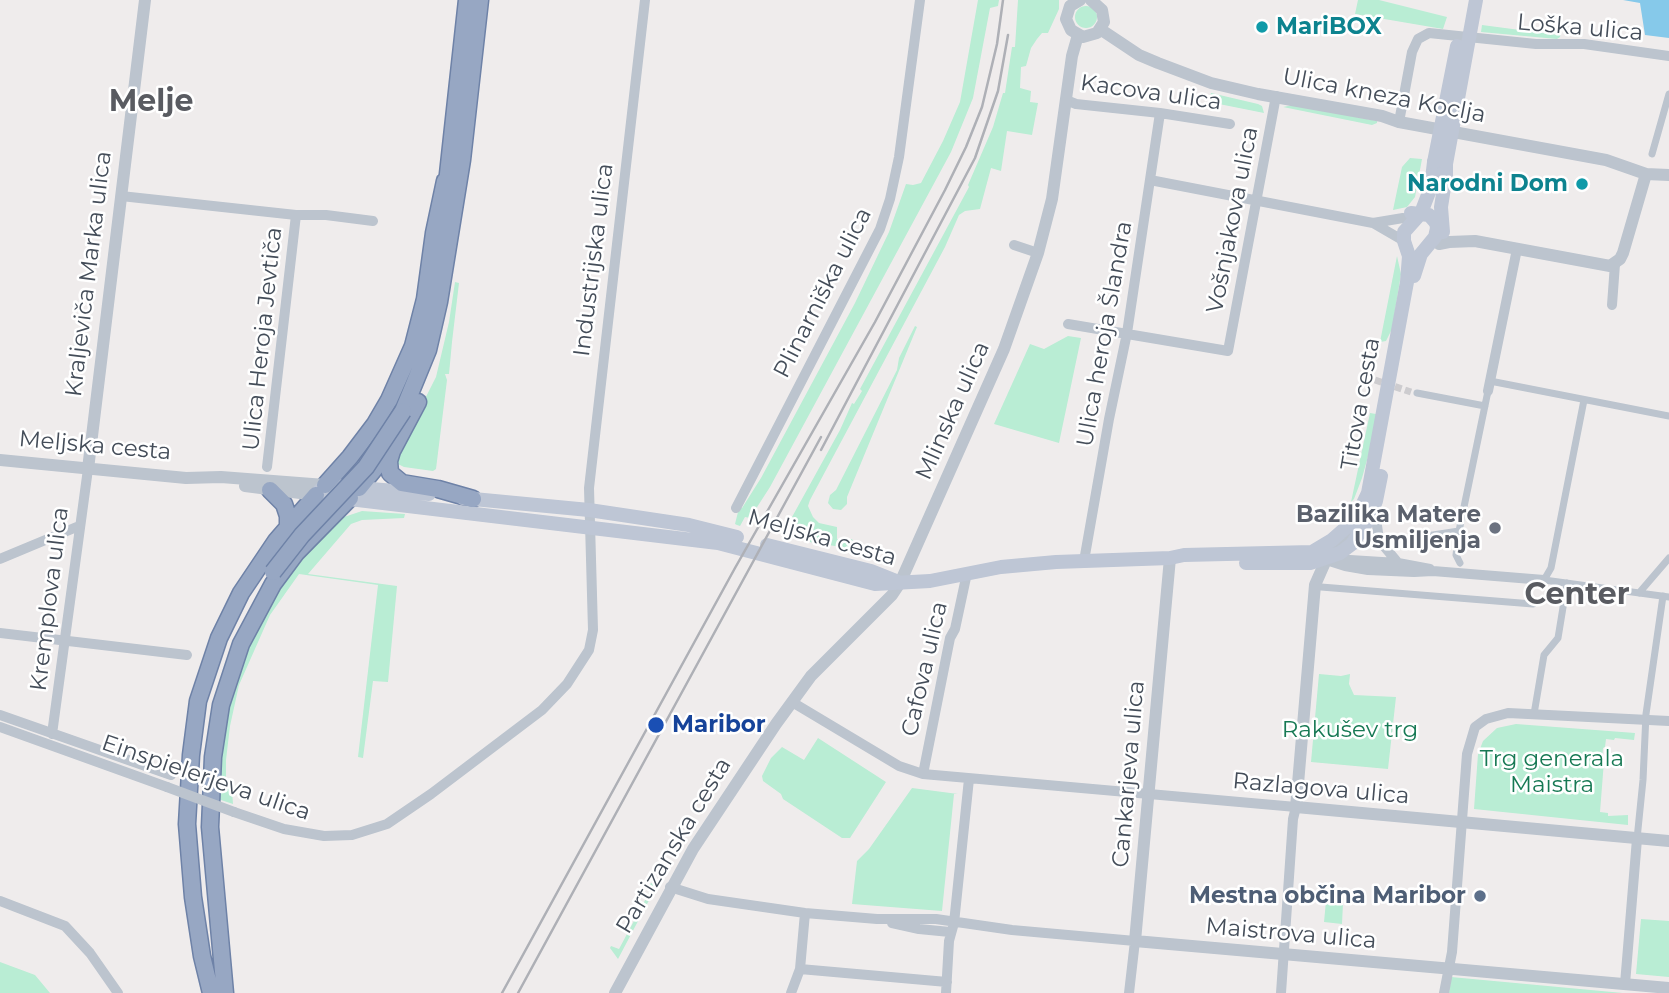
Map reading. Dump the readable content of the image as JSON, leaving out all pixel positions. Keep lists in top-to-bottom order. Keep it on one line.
{"streets":{"main road":["Titova cesta","Meljska cesta"],"street":["Loška ulica","Kacova ulica","Ulica kneza Koclja","Vošnjakova ulica","Industrijska ulica","Kraljeviča Marka ulica","Plinarniška ulica","Ulica heroja Šlandra","Ulica Heroja Jevtiča","Mlinska ulica","Kremplova ulica","Cafova ulica","Cankarjeva ulica","Einspielerjeva ulica","Razlagova ulica","Partizanska cesta","Maistrova ulica"]},"crossings":[["Loška ulica","Ulica kneza Koclja"],["Kacova ulica","Ulica heroja Šlandra"],["Kacova ulica","Mlinska ulica"],["Ulica kneza Koclja","Vošnjakova ulica"],["Vošnjakova ulica","Ulica heroja Šlandra"],["Industrijska ulica","Meljska cesta"],["Industrijska ulica","Einspielerjeva ulica"],["Kraljeviča Marka ulica","Meljska cesta"],["Kraljeviča Marka ulica","Kremplova ulica"],["Mlinska ulica","Meljska cesta"],["Mlinska ulica","Partizanska cesta"],["Meljska cesta","Kremplova ulica"],["Meljska cesta","Einspielerjeva ulica"],["Meljska cesta","Partizanska cesta"],["Kremplova ulica","Einspielerjeva ulica"],["Cafova ulica","Razlagova ulica"],["Cankarjeva ulica","Razlagova ulica"],["Cankarjeva ulica","Maistrova ulica"],["Razlagova ulica","Partizanska cesta"],["Partizanska cesta","Maistrova ulica"]],"districts":["Melje","Center"],"parks":["Rakušev trg","Trg generala Maistra"],"places":["MariBOX","Narodni Dom","Bazilika Matere Usmiljenja","Maribor","Mestna občina Maribor"]}
